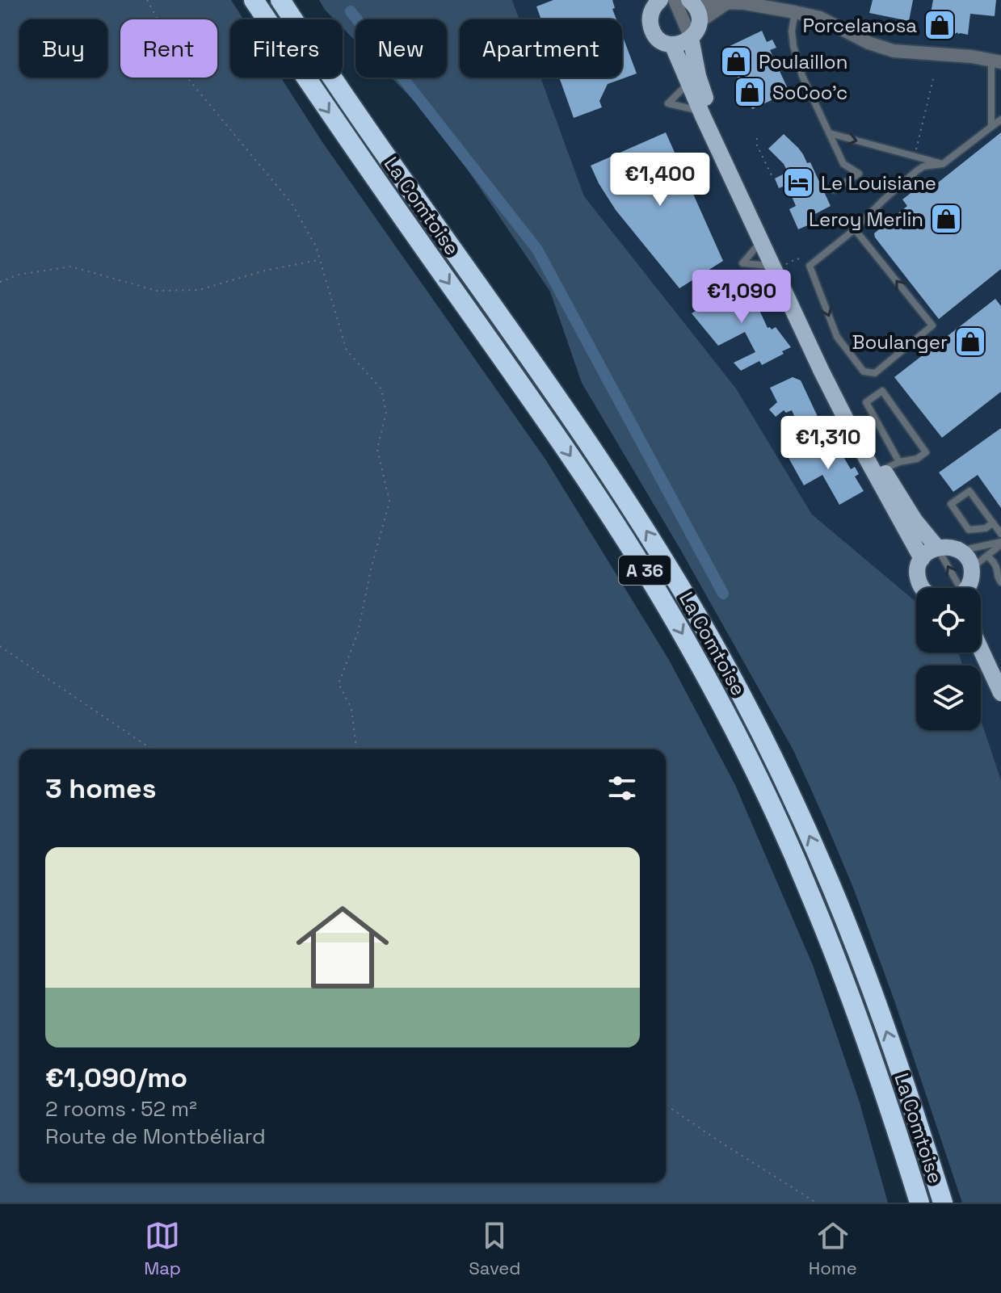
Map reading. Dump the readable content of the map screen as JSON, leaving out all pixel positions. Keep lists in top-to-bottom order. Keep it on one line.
{"streets":{"highway":["La Comtoise","A 36"]},"places":{"shop":["Porcelanosa","Poulaillon","SoCoo'c","Leroy Merlin","Boulanger"],"hotel":["Le Louisiane"]},"page":{"chip":["Buy","Rent","Filters","New","Apartment"],"price":["€1,400","€1,090","€1,310"],"heading":"3 homes","list":[{"name":"€1,090/mo","note":"2 rooms · 52 m² · Route de Montbéliard"}],"tabs":["Map","Saved","Home"]}}
